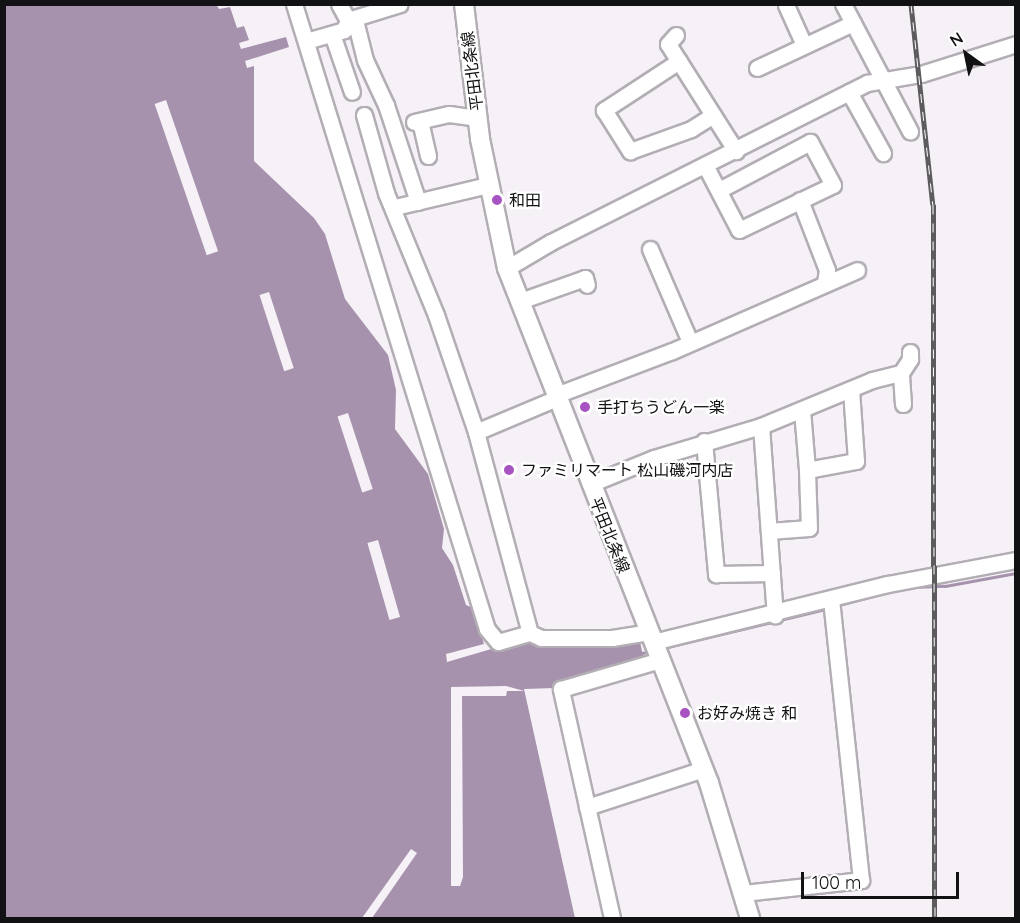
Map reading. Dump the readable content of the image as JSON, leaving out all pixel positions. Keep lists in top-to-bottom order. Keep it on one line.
{"streets":{"main road":["平田北条線"]},"places":["和田","手打ちうどん一楽","ファミリマート 松山磯河内店","お好み焼き 和"],"scale_bar":"100 m","north":"top left"}
